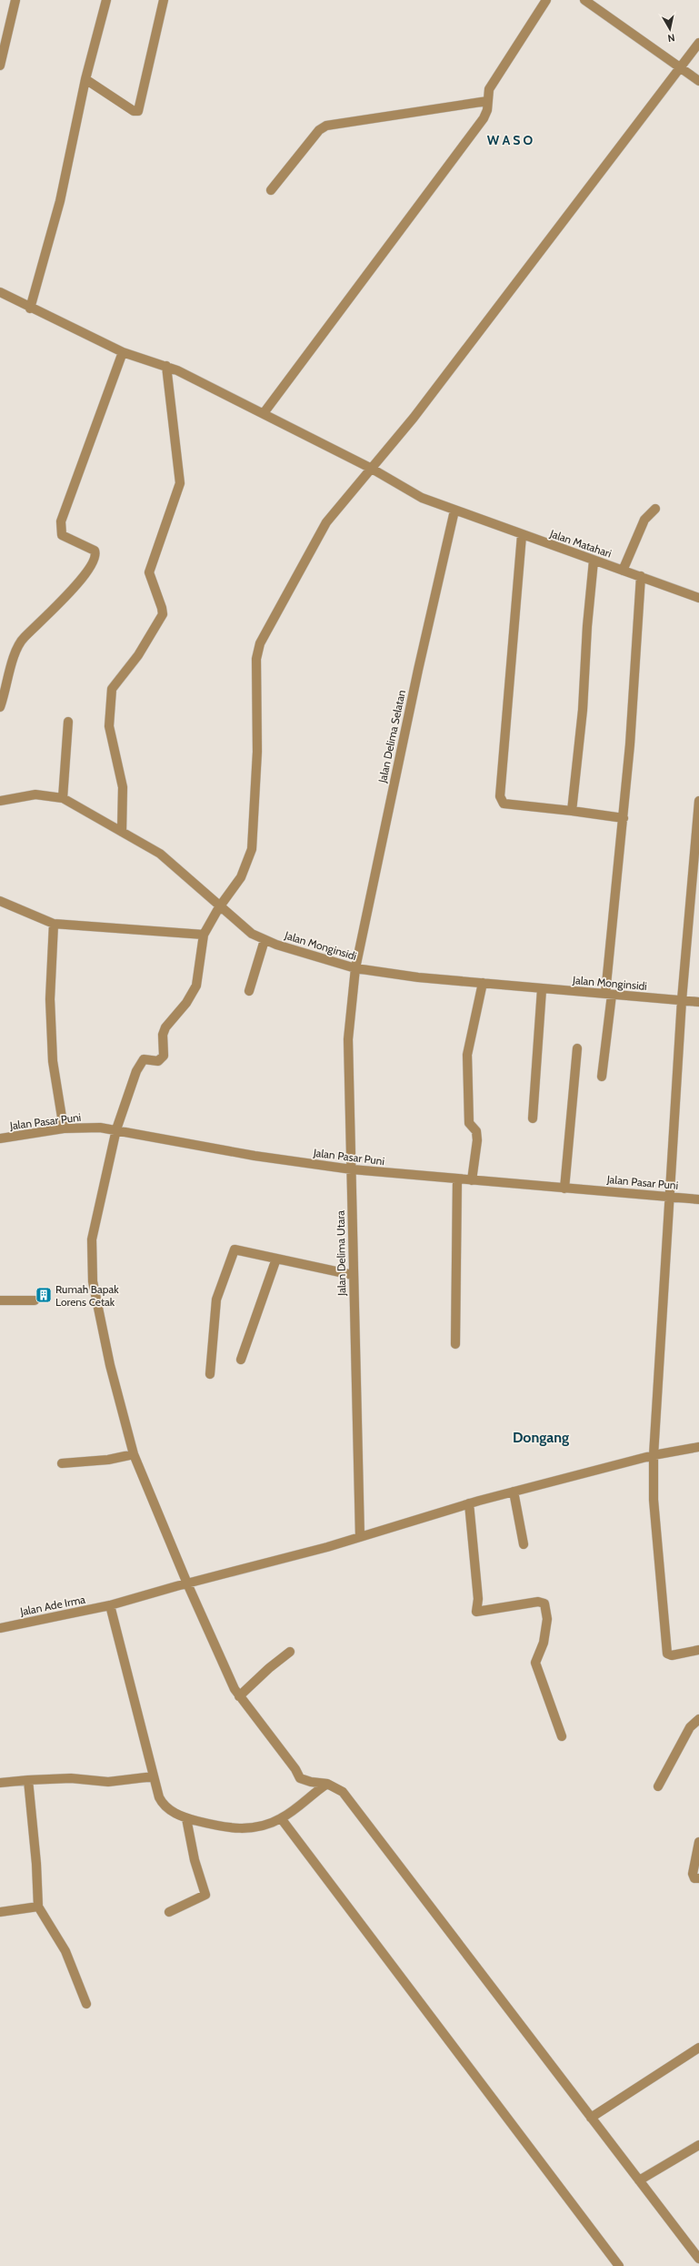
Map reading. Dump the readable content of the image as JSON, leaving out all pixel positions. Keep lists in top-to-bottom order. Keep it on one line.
{"streets":{"street":["Jalan Matahari","Jalan Delima Selatan","Jalan Monginsidi","Jalan Pasar Puni","Jalan Delima Utara","Jalan Ade Irma"]},"crossings":[["Jalan Matahari","Jalan Delima Selatan"],["Jalan Delima Selatan","Jalan Monginsidi"],["Jalan Delima Selatan","Jalan Delima Utara"],["Jalan Monginsidi","Jalan Delima Utara"],["Jalan Pasar Puni","Jalan Delima Utara"],["Jalan Delima Utara","Jalan Ade Irma"]],"districts":["W A S O","Dongang"],"places":{"building":["Rumah Bapak Lorens Cetak"]},"north":"bottom"}
